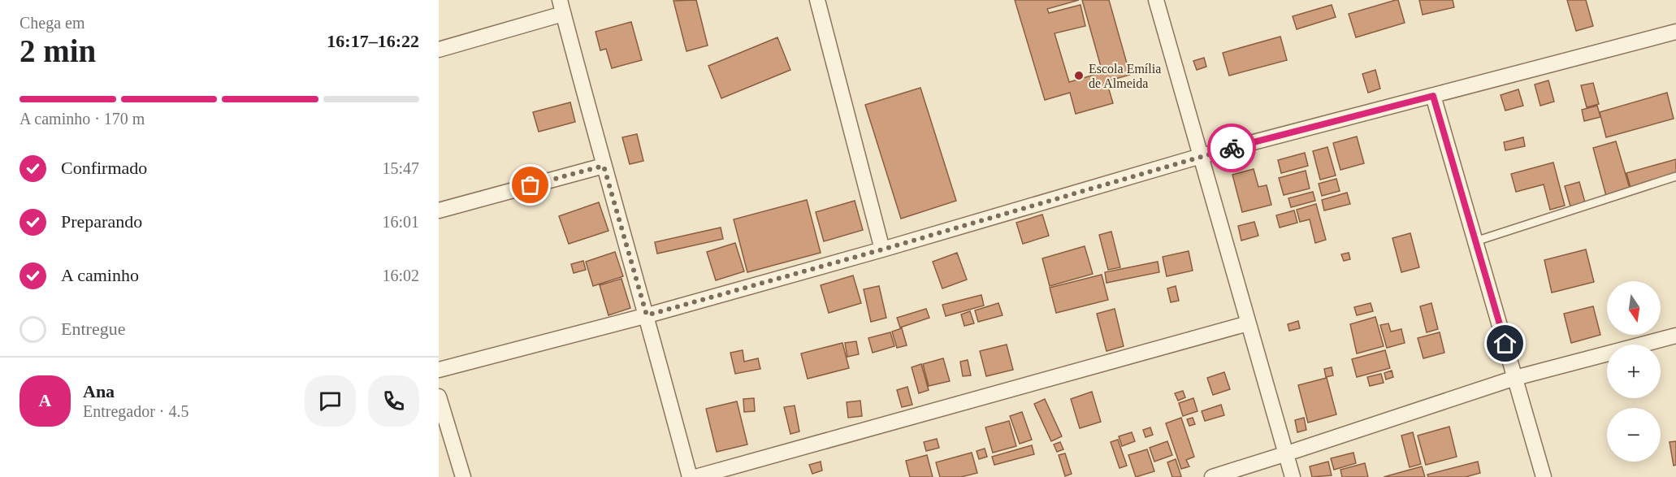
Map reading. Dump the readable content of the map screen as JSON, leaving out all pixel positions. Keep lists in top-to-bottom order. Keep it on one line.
{"places":["Escola Emília de Almeida"],"north":"bottom","page":{"heading":["2 min","Chega em","16:17–16:22"],"panel":["Ana","Entregador · 4.5"],"bar":"A caminho · 170 m","list":[["Confirmado","15:47"],["Preparando","16:01"],["A caminho","16:02"],"Entregue"],"map_buttons":["+","−"],"round":"A"}}
